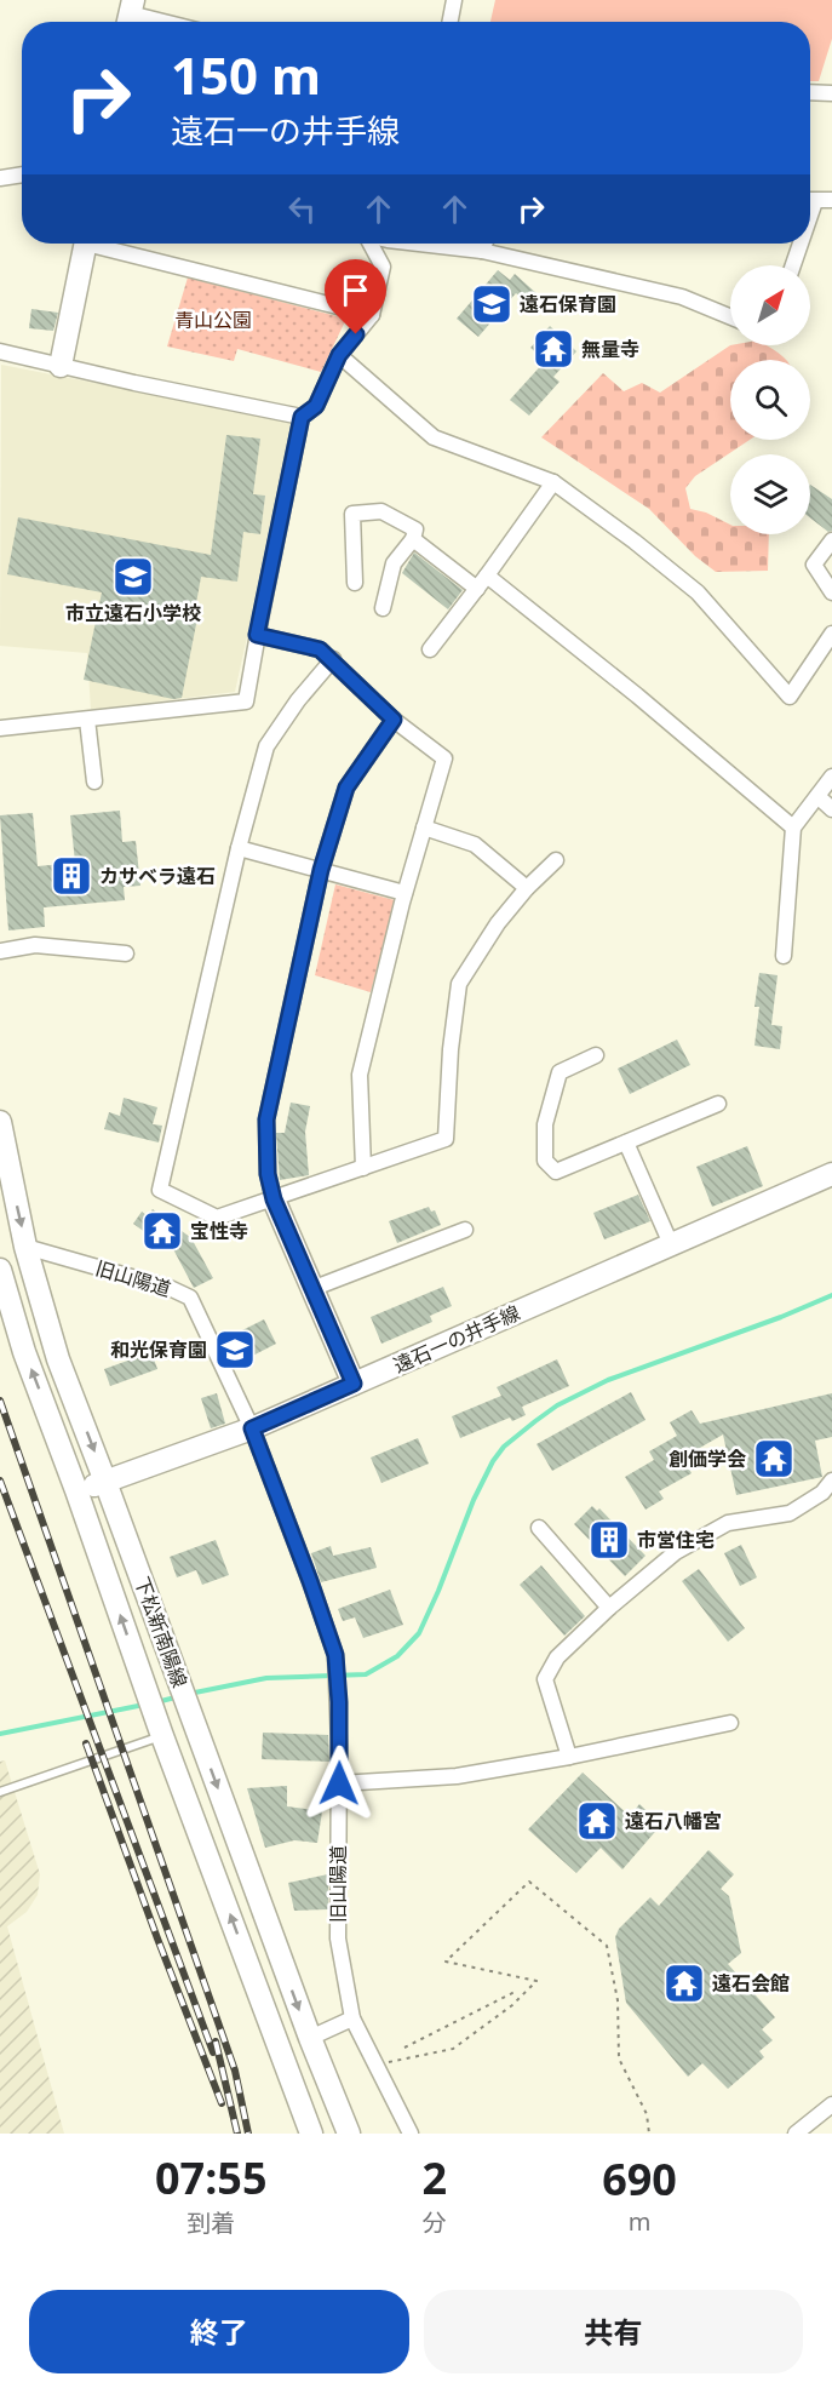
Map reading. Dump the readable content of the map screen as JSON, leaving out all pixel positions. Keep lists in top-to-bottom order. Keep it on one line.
{"streets":{"main road":["遠石一の井手線","下松新南陽線"],"street":["旧山陽道"]},"crossings":[["旧山陽道","遠石一の井手線"],["旧山陽道","下松新南陽線"],["遠石一の井手線","下松新南陽線"]],"parks":["青山公園"],"places":{"school or university":["遠石保育園","市立遠石小学校","和光保育園"],"temple":["無量寺","宝性寺","創価学会","遠石八幡宮","遠石会館"],"building":["カサベラ遠石","市営住宅"]},"north":"top right","page":{"turn":["150 m","遠石一の井手線"],"eta":["07:55","到着","2","分","690","m"],"buttons":["終了","共有"]}}
